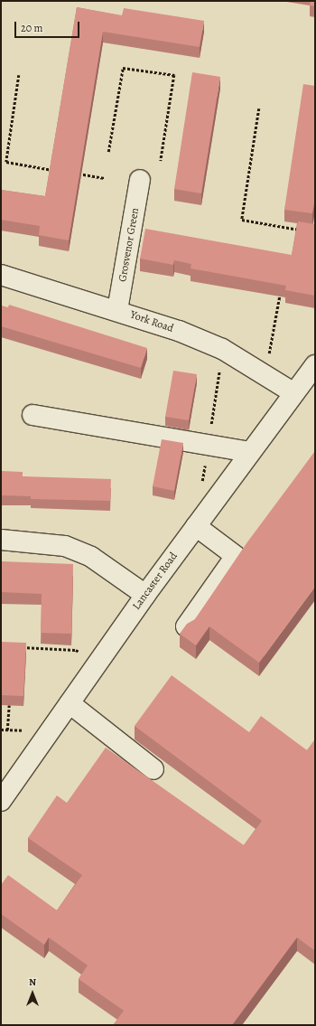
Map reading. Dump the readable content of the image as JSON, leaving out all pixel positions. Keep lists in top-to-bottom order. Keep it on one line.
{"streets":{"street":["Grosvenor Green","York Road","Lancaster Road"]},"crossings":[["Grosvenor Green","York Road"],["York Road","Lancaster Road"]],"scale_bar":"20 m","north":"top"}
